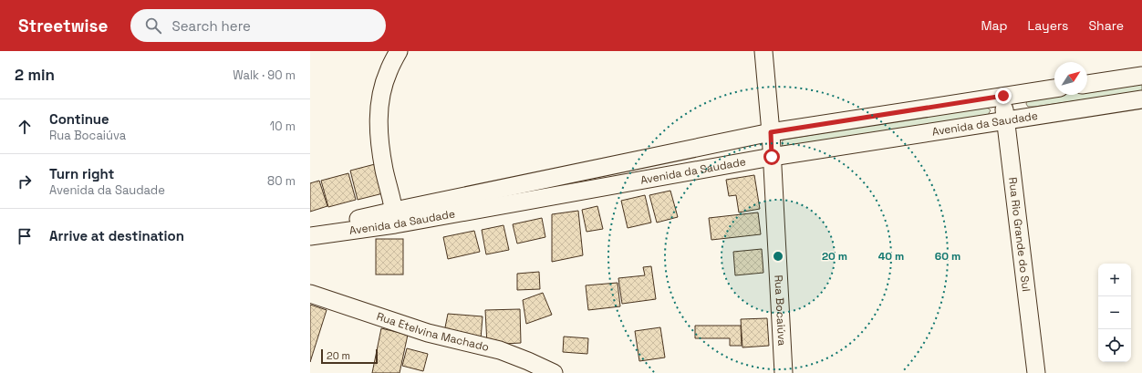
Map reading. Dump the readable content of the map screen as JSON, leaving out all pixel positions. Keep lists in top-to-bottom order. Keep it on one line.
{"streets":{"street":["Avenida da Saudade","Rua Rio Grande do Sul","Rua Bocaiúva","Rua Etelvina Machado"]},"crossings":[["Avenida da Saudade","Rua Rio Grande do Sul"],["Avenida da Saudade","Rua Bocaiúva"]],"scale_bar":"20 m","north":"top right","page":{"header":"Streetwise","search":"Search here","nav":["Map","Layers","Share"],"heading":["2 min","Walk · 90 m"],"list":[["Continue","Rua Bocaiúva","10 m"],["Turn right","Avenida da Saudade","80 m"],"Arrive at destination"],"map_buttons":["+","−"],"scale":"20 m"},"rings":["20 m","40 m","60 m"]}
